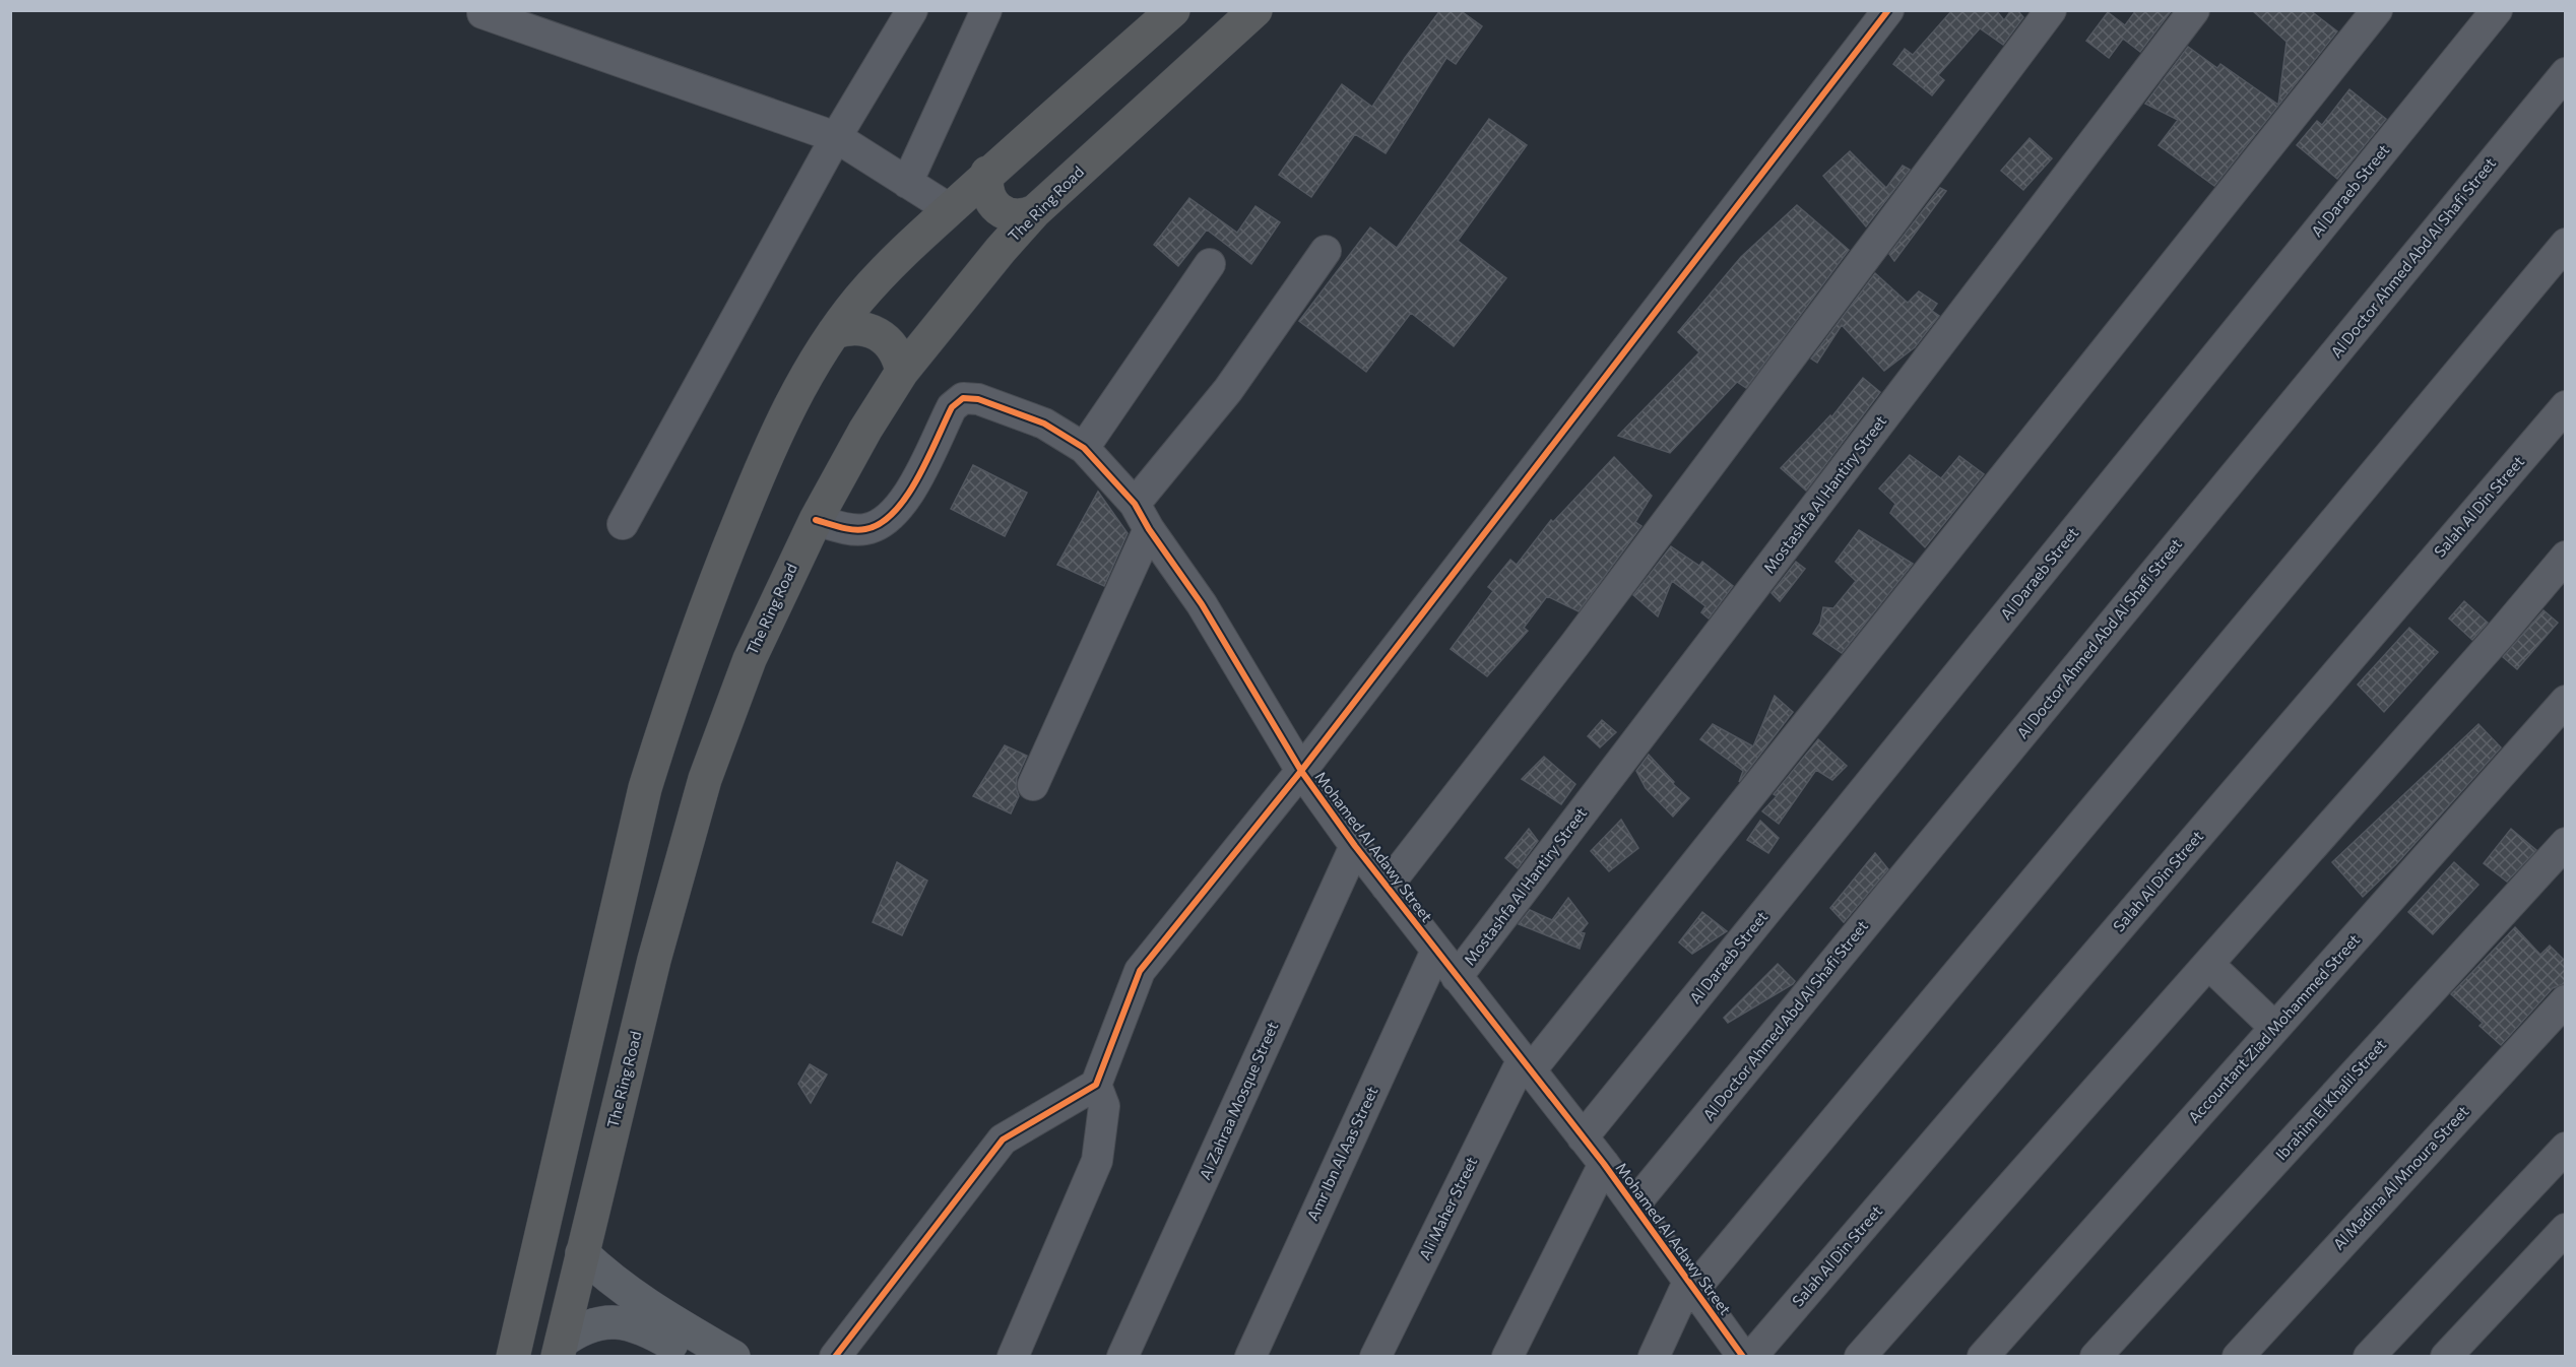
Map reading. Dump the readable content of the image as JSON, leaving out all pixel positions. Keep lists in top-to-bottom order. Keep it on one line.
{"streets":{"highway":["The Ring Road"],"street":["Al Daraeb Street","Al Doctor Ahmed Abd Al Shafi Street","Mostashfa Al Hantiry Street","Salah Al Din Street","Mohamed Al Adawy Street","Accountant Ziad Mohammed Street","Ibrahim El Khalil Street","Al Zahraa Mosque Street","Amr Ibn Al Aas Street","Al Madina Al Mnoura Street","Ali Maher Street"]},"crossings":[["Al Daraeb Street","Mohamed Al Adawy Street"],["The Ring Road","Mohamed Al Adawy Street"],["Al Doctor Ahmed Abd Al Shafi Street","Mohamed Al Adawy Street"],["Mostashfa Al Hantiry Street","Mohamed Al Adawy Street"],["Mohamed Al Adawy Street","Al Zahraa Mosque Street"],["Mohamed Al Adawy Street","Amr Ibn Al Aas Street"],["Mohamed Al Adawy Street","Ali Maher Street"]]}
